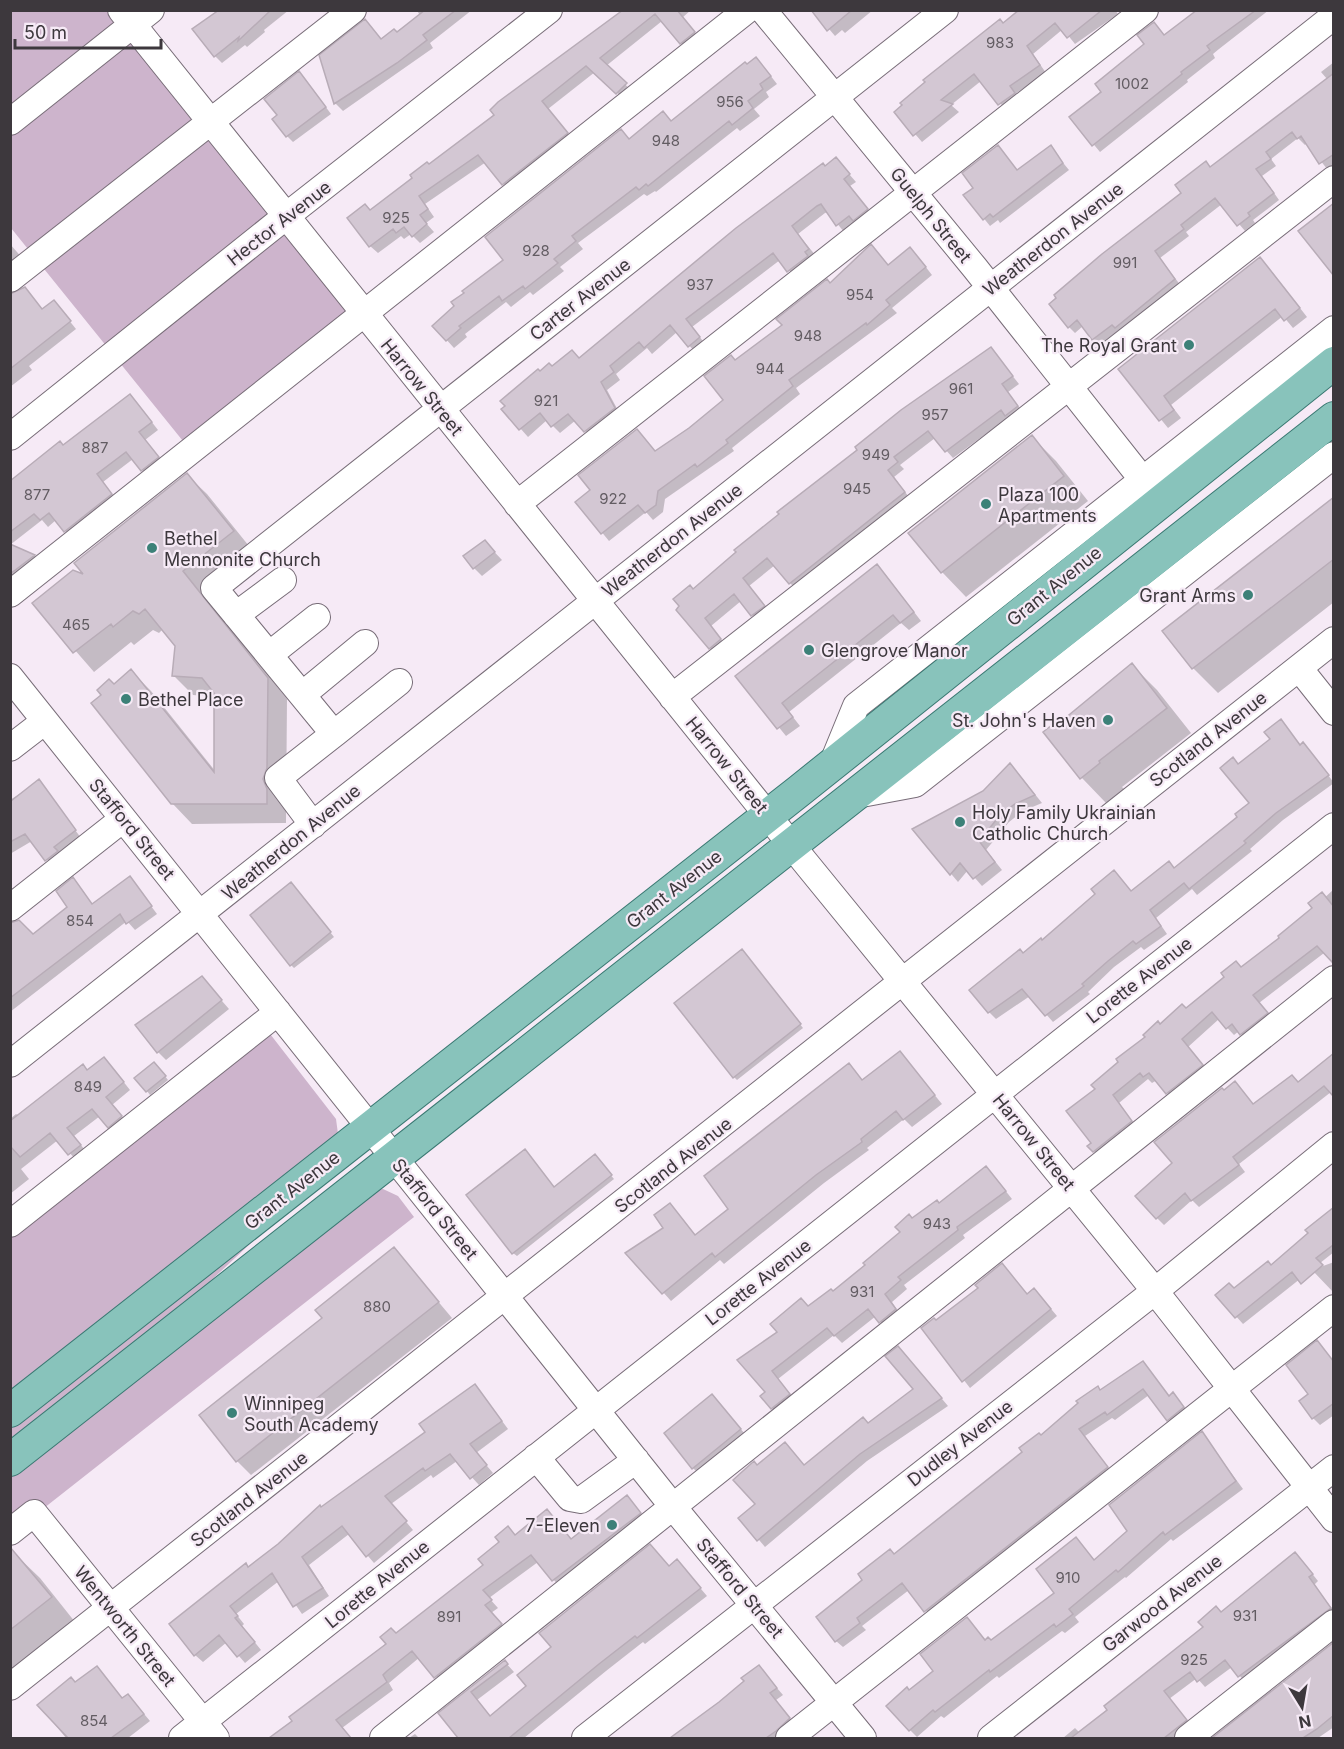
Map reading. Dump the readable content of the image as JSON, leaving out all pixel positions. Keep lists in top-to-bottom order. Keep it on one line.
{"streets":{"main road":["Grant Avenue"],"street":["Guelph Street","Hector Avenue","Weatherdon Avenue","Carter Avenue","Harrow Street","Scotland Avenue","Stafford Street","Lorette Avenue","Dudley Avenue","Garwood Avenue","Wentworth Street"]},"crossings":[["Guelph Street","Weatherdon Avenue"],["Guelph Street","Carter Avenue"],["Hector Avenue","Harrow Street"],["Weatherdon Avenue","Harrow Street"],["Weatherdon Avenue","Stafford Street"],["Carter Avenue","Harrow Street"],["Harrow Street","Grant Avenue"],["Harrow Street","Scotland Avenue"],["Harrow Street","Lorette Avenue"],["Harrow Street","Dudley Avenue"],["Harrow Street","Garwood Avenue"],["Grant Avenue","Stafford Street"],["Scotland Avenue","Stafford Street"],["Scotland Avenue","Wentworth Street"],["Stafford Street","Lorette Avenue"],["Stafford Street","Dudley Avenue"],["Lorette Avenue","Wentworth Street"]],"places":["The Royal Grant","Plaza 100 Apartments","Bethel Mennonite Church","Grant Arms","Glengrove Manor","Bethel Place","St. John's Haven","Holy Family Ukrainian Catholic Church","Winnipeg South Academy","7-Eleven"],"house_numbers":["983","1002","956","948","925","928","991","937","954","948","944","961","921","957","887","949","945","877","922","465","854","849","943","931","880","910","931","891","925","854"],"scale_bar":"50 m","north":"bottom"}
